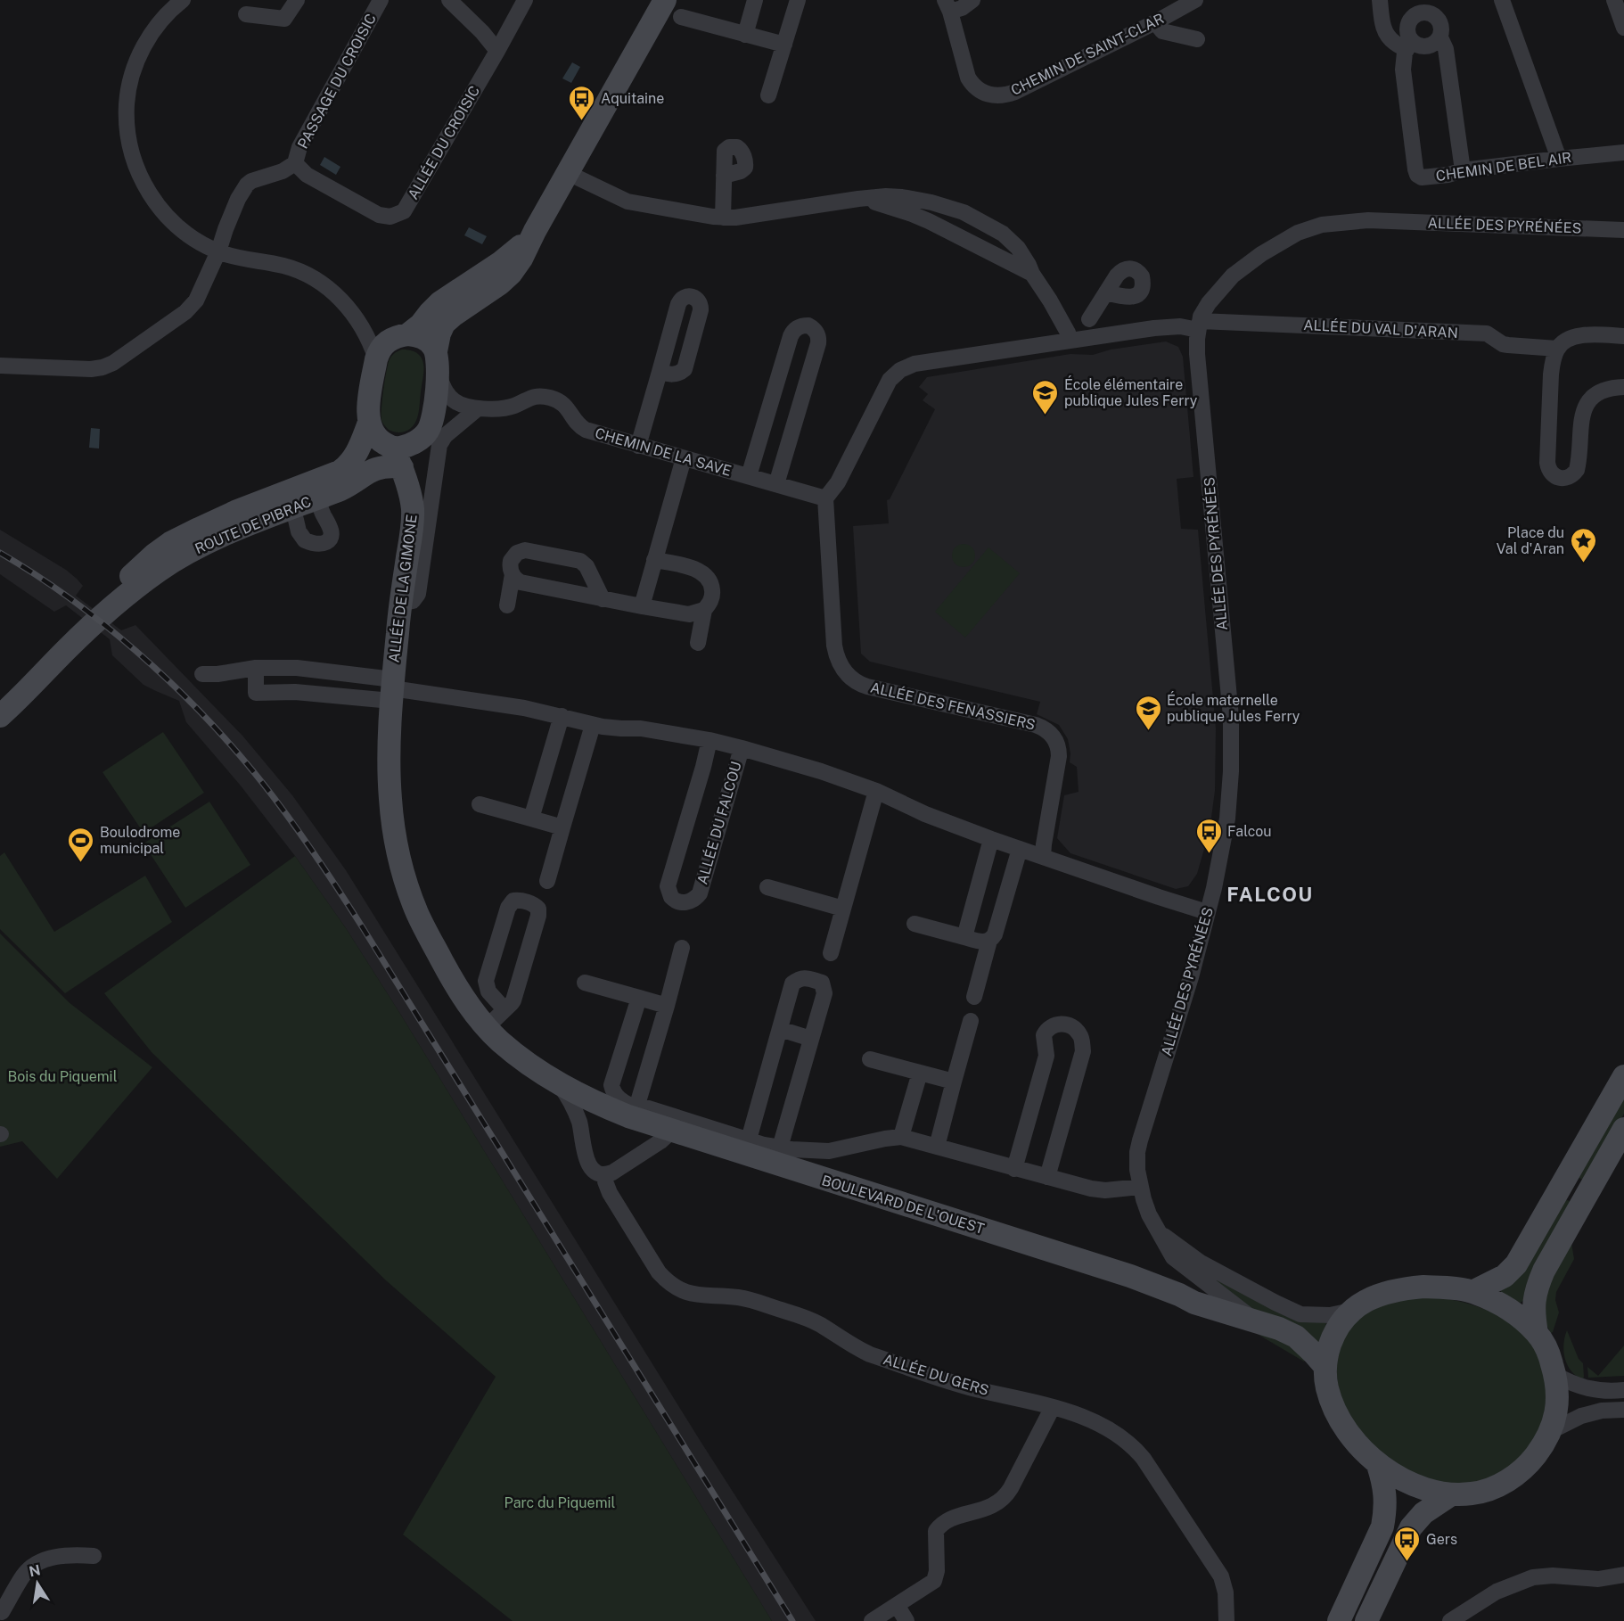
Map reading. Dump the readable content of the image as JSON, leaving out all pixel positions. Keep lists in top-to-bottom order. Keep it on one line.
{"streets":{"street":["CHEMIN DE SAINT-CLAR","PASSAGE DU CROISIC","ALLÉE DU CROISIC","CHEMIN DE BEL AIR","ALLÉE DES PYRÉNÉES","ALLÉE DU VAL D'ARAN","CHEMIN DE LA SAVE","ROUTE DE PIBRAC","ALLÉE DE LA GIMONE","ALLÉE DES FENASSIERS","ALLÉE DU FALCOU","BOULEVARD DE L'OUEST","ALLÉE DU GERS"]},"crossings":[["PASSAGE DU CROISIC","ALLÉE DU CROISIC"],["ALLÉE DES PYRÉNÉES","ALLÉE DU VAL D'ARAN"],["ALLÉE DES PYRÉNÉES","ALLÉE DU FALCOU"],["ALLÉE DES PYRÉNÉES","BOULEVARD DE L'OUEST"],["CHEMIN DE LA SAVE","ROUTE DE PIBRAC"],["CHEMIN DE LA SAVE","ALLÉE DES FENASSIERS"],["ROUTE DE PIBRAC","ALLÉE DE LA GIMONE"],["ALLÉE DE LA GIMONE","ALLÉE DU FALCOU"],["ALLÉE DE LA GIMONE","BOULEVARD DE L'OUEST"],["ALLÉE DES FENASSIERS","ALLÉE DU FALCOU"],["ALLÉE DU FALCOU","BOULEVARD DE L'OUEST"],["BOULEVARD DE L'OUEST","ALLÉE DU GERS"]],"districts":["FALCOU"],"parks":["Bois du Piquemil","Parc du Piquemil"],"places":{"bus stop":["Aquitaine","Falcou","Gers"],"school or university":["École élémentaire publique Jules Ferry","École maternelle publique Jules Ferry"],"place":["Place du Val d'Aran"],"sports":["Boulodrome municipal"]},"north":"top"}
